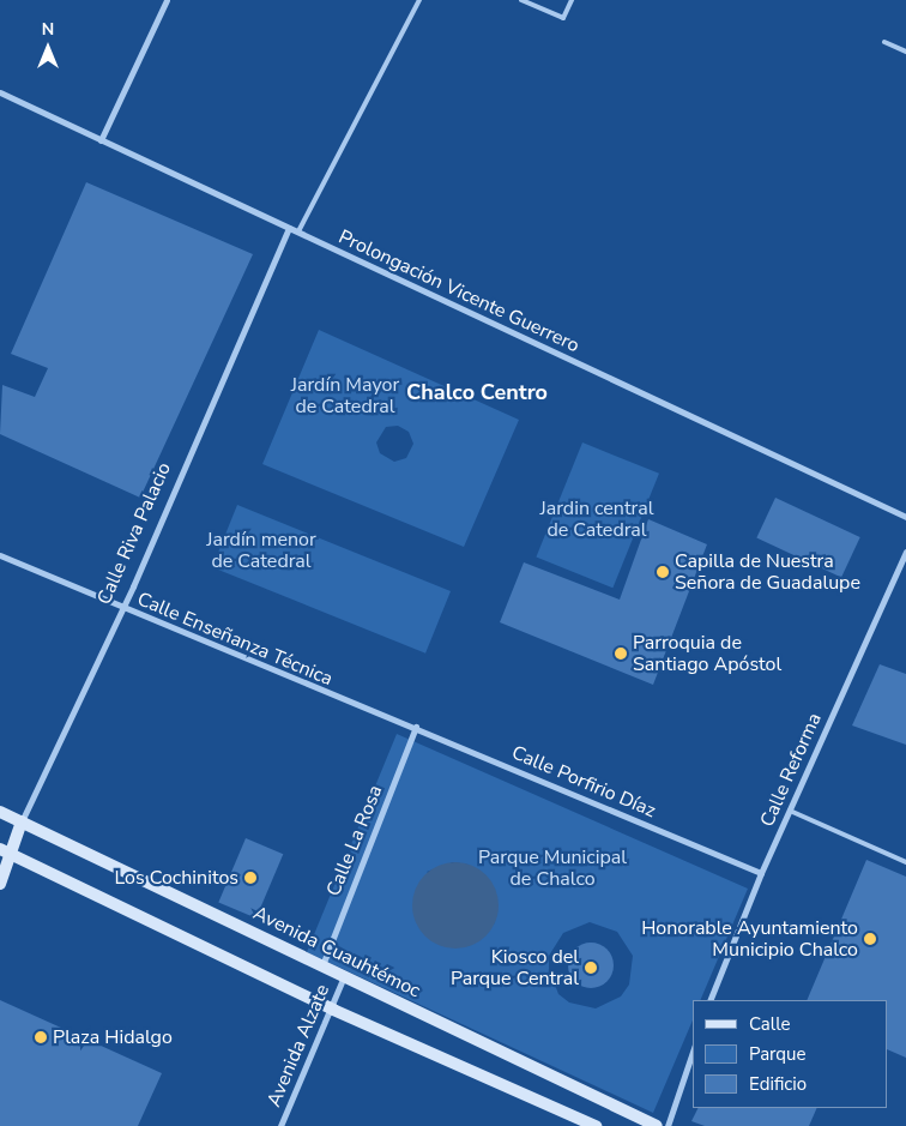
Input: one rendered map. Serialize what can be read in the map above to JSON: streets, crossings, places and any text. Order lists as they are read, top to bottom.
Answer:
{
  "streets": {
    "main road": ["Calle Riva Palacio", "Avenida Cuauhtémoc"],
    "street": [
      "Prolongación Vicente Guerrero",
      "Calle Enseñanza Técnica",
      "Calle Reforma",
      "Calle Porfirio Díaz",
      "Calle La Rosa",
      "Avenida Alzate"
    ]
  },
  "crossings": [
    ["Prolongación Vicente Guerrero", "Calle Riva Palacio"],
    ["Calle Riva Palacio", "Calle Enseñanza Técnica"],
    ["Calle Riva Palacio", "Avenida Cuauhtémoc"],
    ["Calle Enseñanza Técnica", "Calle Porfirio Díaz"],
    ["Calle Reforma", "Calle Porfirio Díaz"],
    ["Calle Porfirio Díaz", "Calle La Rosa"],
    ["Calle La Rosa", "Avenida Cuauhtémoc"],
    ["Avenida Cuauhtémoc", "Avenida Alzate"]
  ],
  "districts": ["Chalco Centro"],
  "parks": [
    "Jardín Mayor de Catedral",
    "Jardin central de Catedral",
    "Jardín menor de Catedral",
    "Parque Municipal de Chalco"
  ],
  "places": [
    "Capilla de Nuestra Señora de Guadalupe",
    "Parroquia de Santiago Apóstol",
    "Los Cochinitos",
    "Honorable Ayuntamiento Municipio Chalco",
    "Kiosco del Parque Central",
    "Plaza Hidalgo"
  ],
  "legend": ["Calle", "Parque", "Edificio"],
  "north": "top"
}
